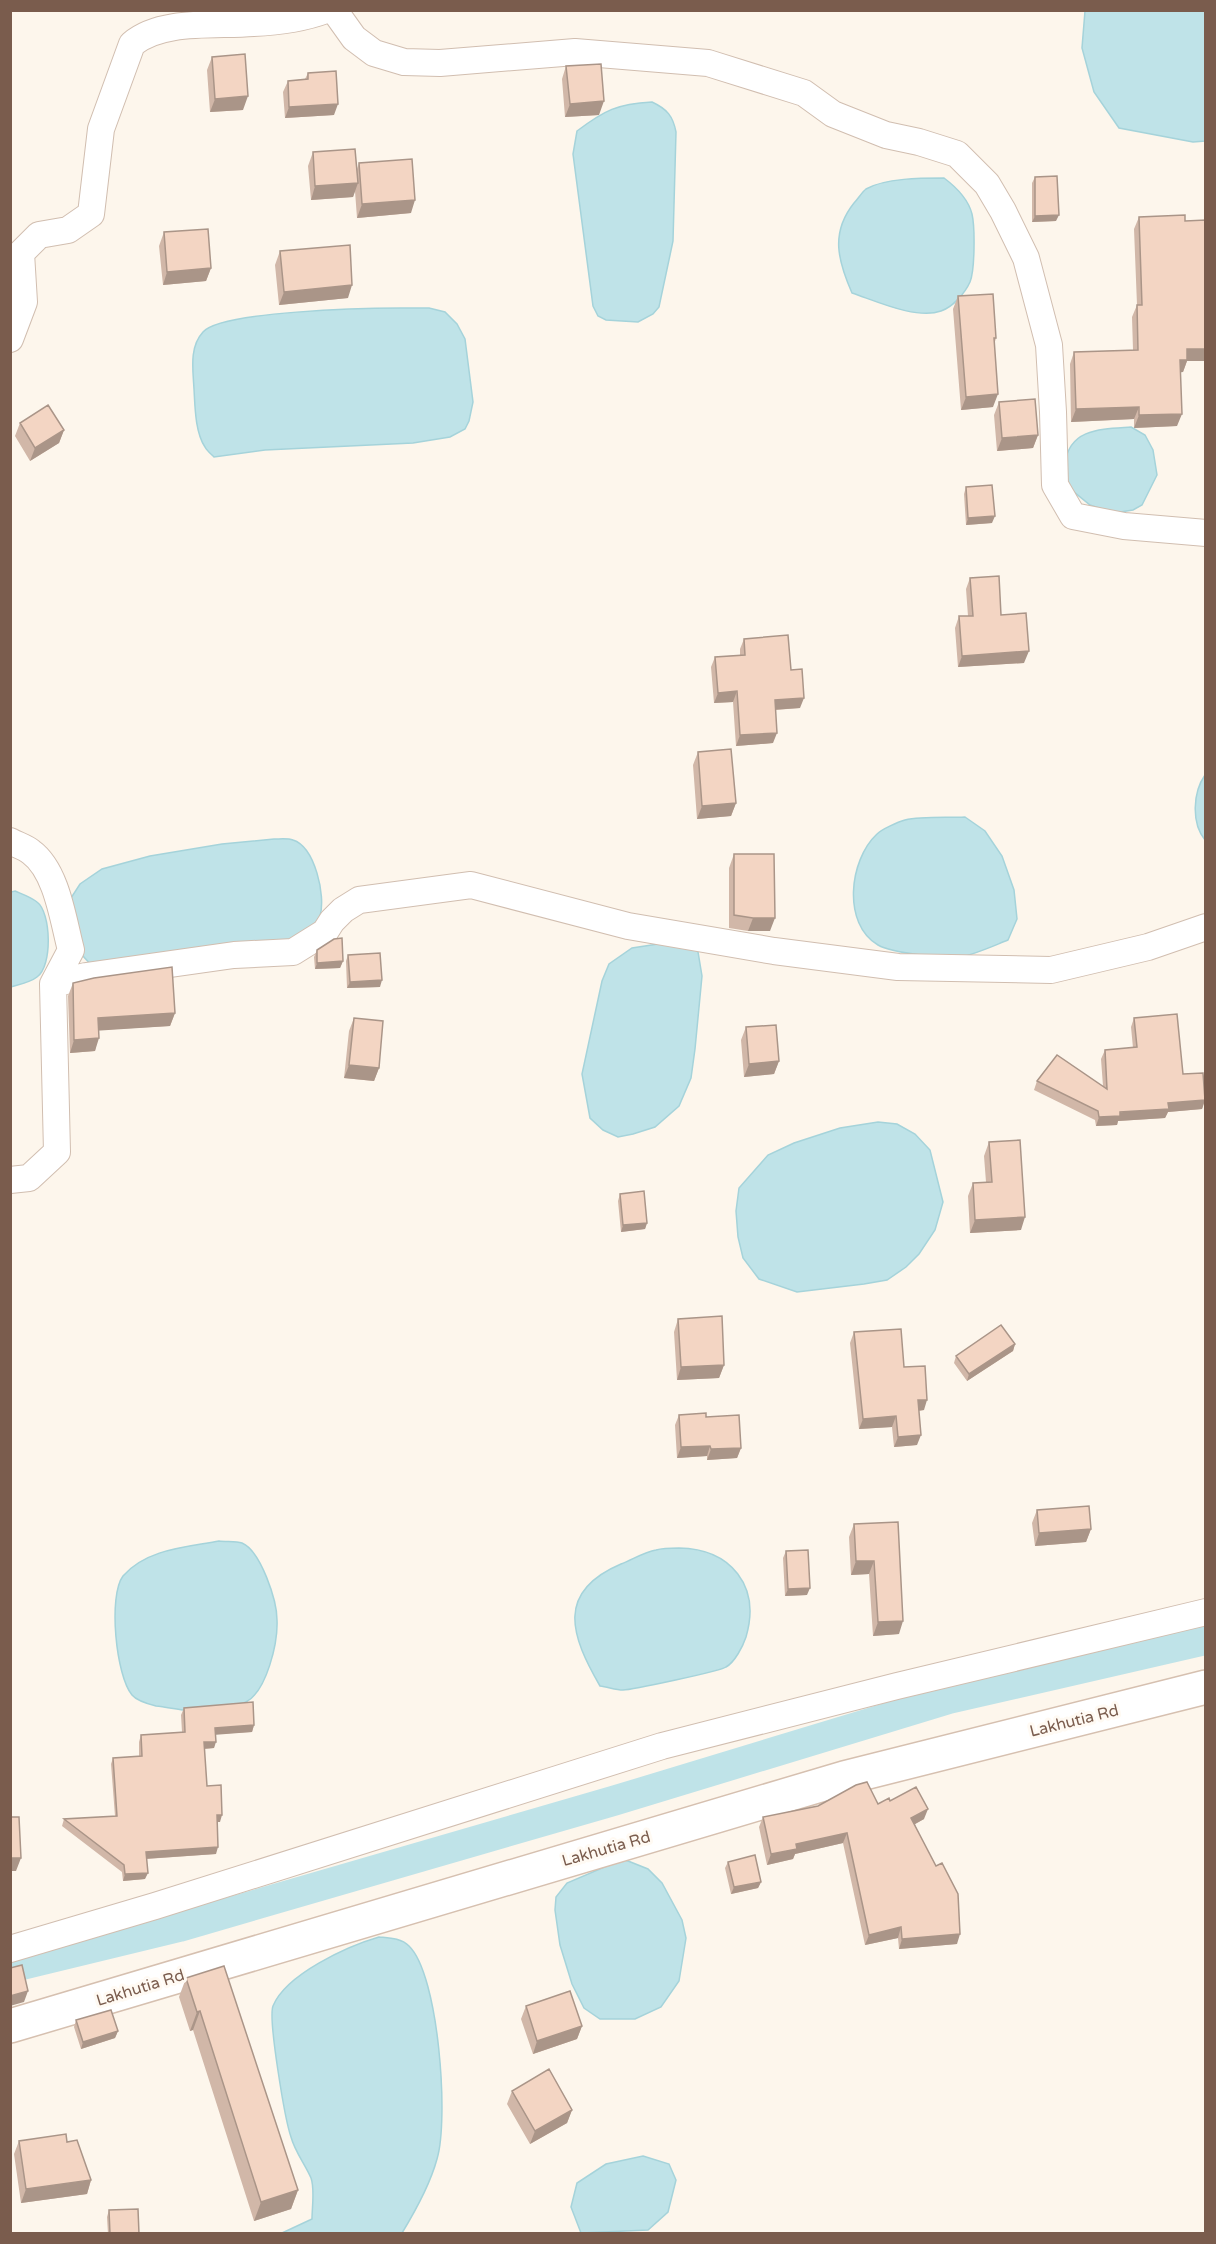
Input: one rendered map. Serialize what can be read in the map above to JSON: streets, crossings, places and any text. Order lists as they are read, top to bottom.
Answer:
{
  "streets": {
    "street": ["Lakhutia Rd"]
  }
}
